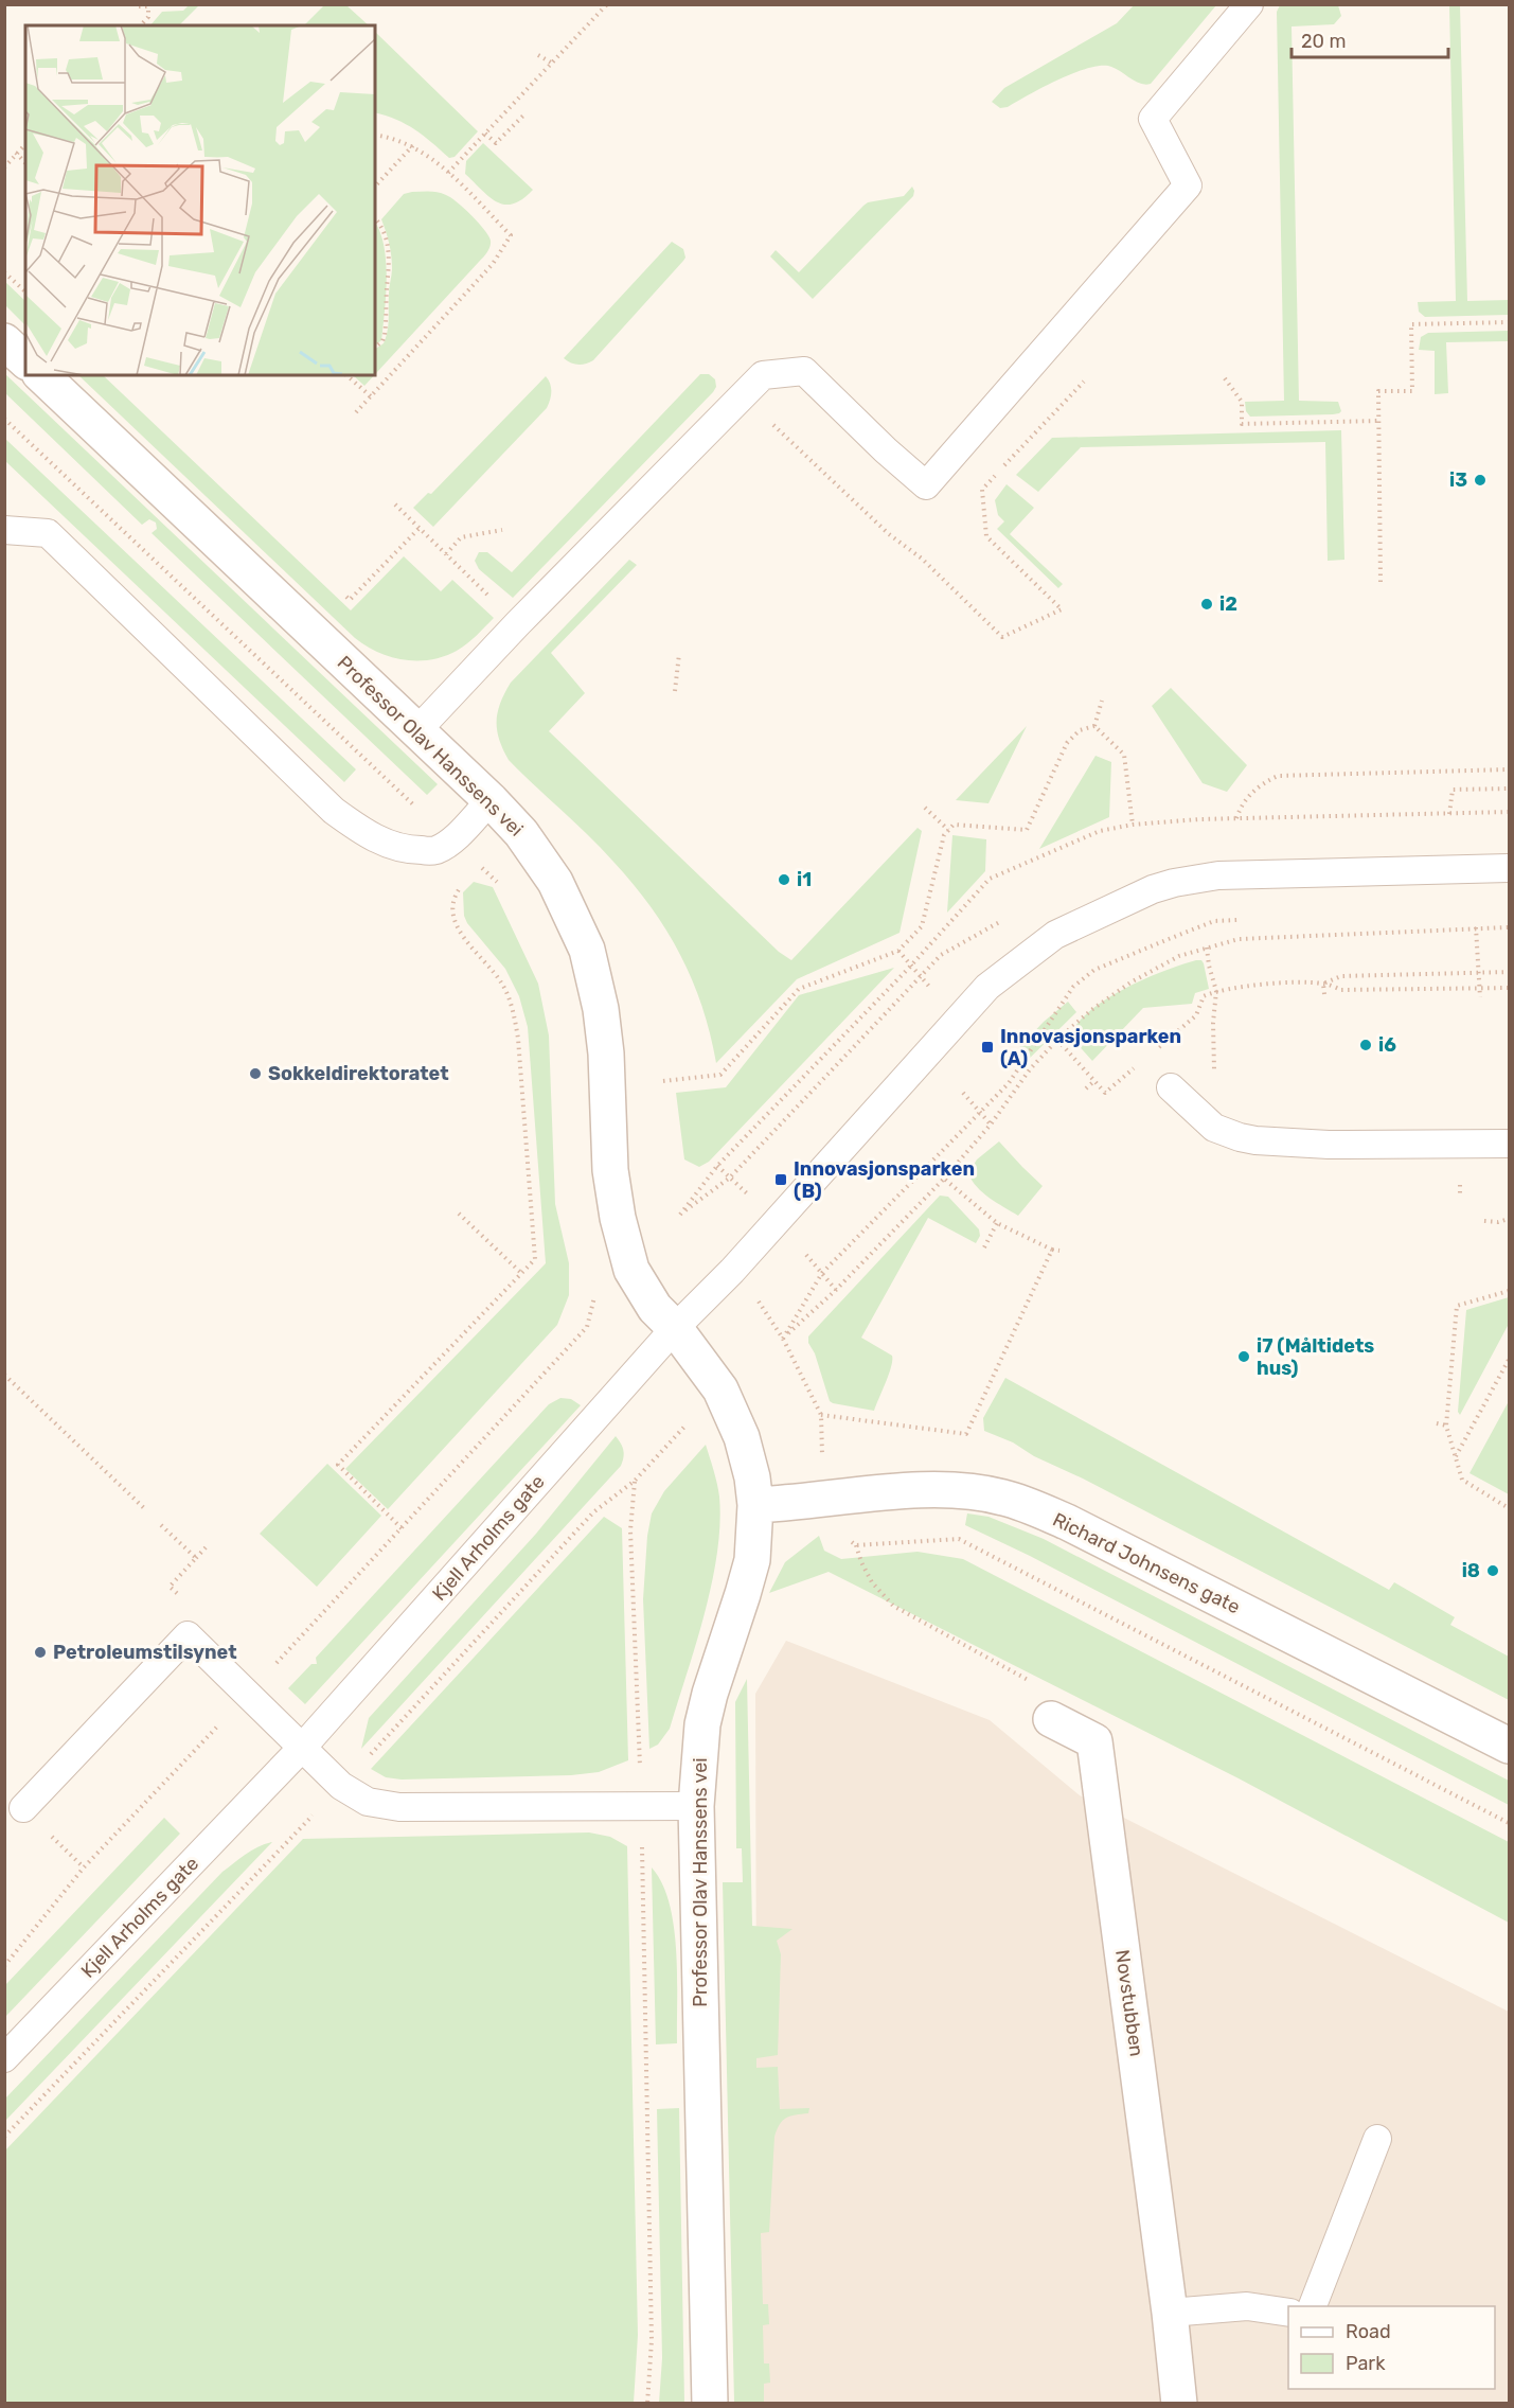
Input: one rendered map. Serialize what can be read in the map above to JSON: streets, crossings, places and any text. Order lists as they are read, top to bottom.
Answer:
{
  "streets": {
    "street": ["Professor Olav Hanssens vei", "Richard Johnsens gate", "Novstubben"],
    "lane": ["Kjell Arholms gate"]
  },
  "crossings": [
    ["Professor Olav Hanssens vei", "Kjell Arholms gate"],
    ["Professor Olav Hanssens vei", "Richard Johnsens gate"]
  ],
  "places": {
    "other": [
      "i3",
      "i2",
      "i1",
      "i6",
      "Sokkeldirektoratet",
      "i7 (Måltidets hus)",
      "i8",
      "Petroleumstilsynet"
    ],
    "transit": ["Innovasjonsparken (A)", "Innovasjonsparken (B)"]
  },
  "legend": ["Road", "Park"],
  "scale_bar": "20 m"
}
